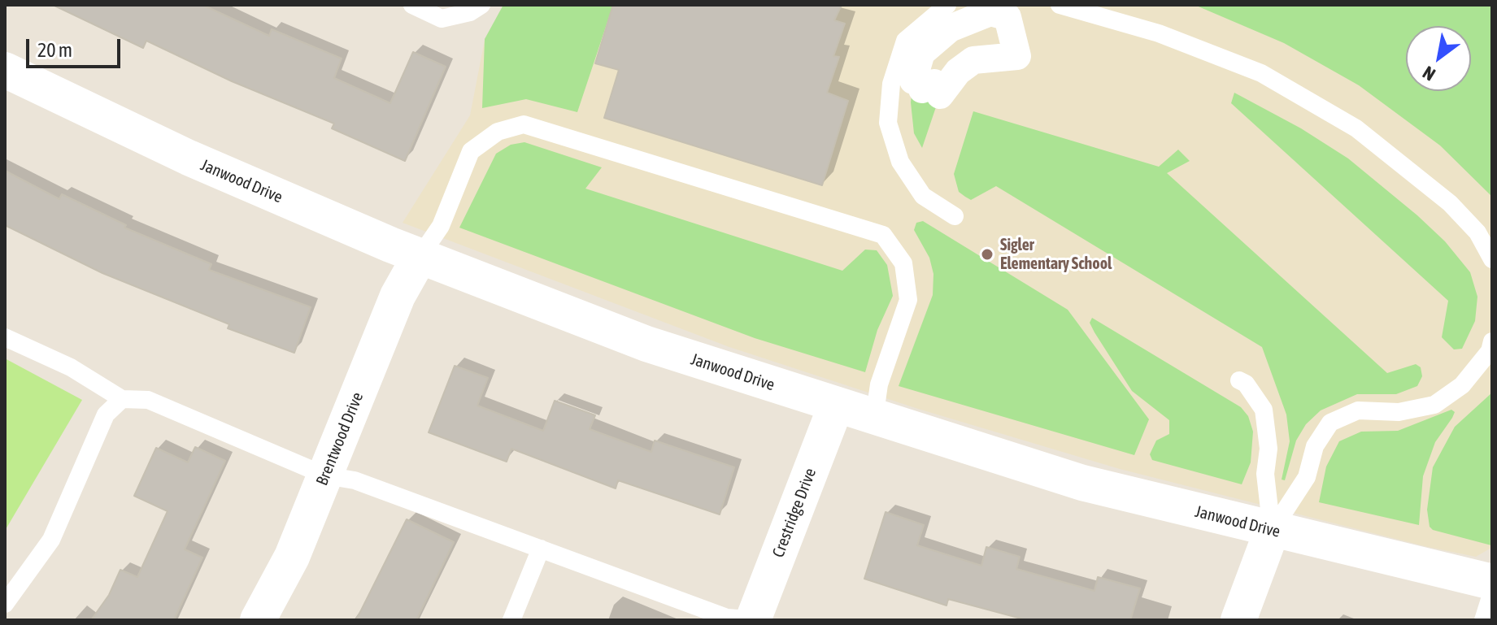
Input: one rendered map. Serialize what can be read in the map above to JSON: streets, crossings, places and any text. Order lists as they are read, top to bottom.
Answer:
{
  "streets": {
    "street": ["Janwood Drive", "Brentwood Drive", "Crestridge Drive"]
  },
  "crossings": [
    ["Janwood Drive", "Brentwood Drive"],
    ["Janwood Drive", "Crestridge Drive"]
  ],
  "places": ["Sigler Elementary School"],
  "scale_bar": "20 m",
  "north": "bottom left"
}
